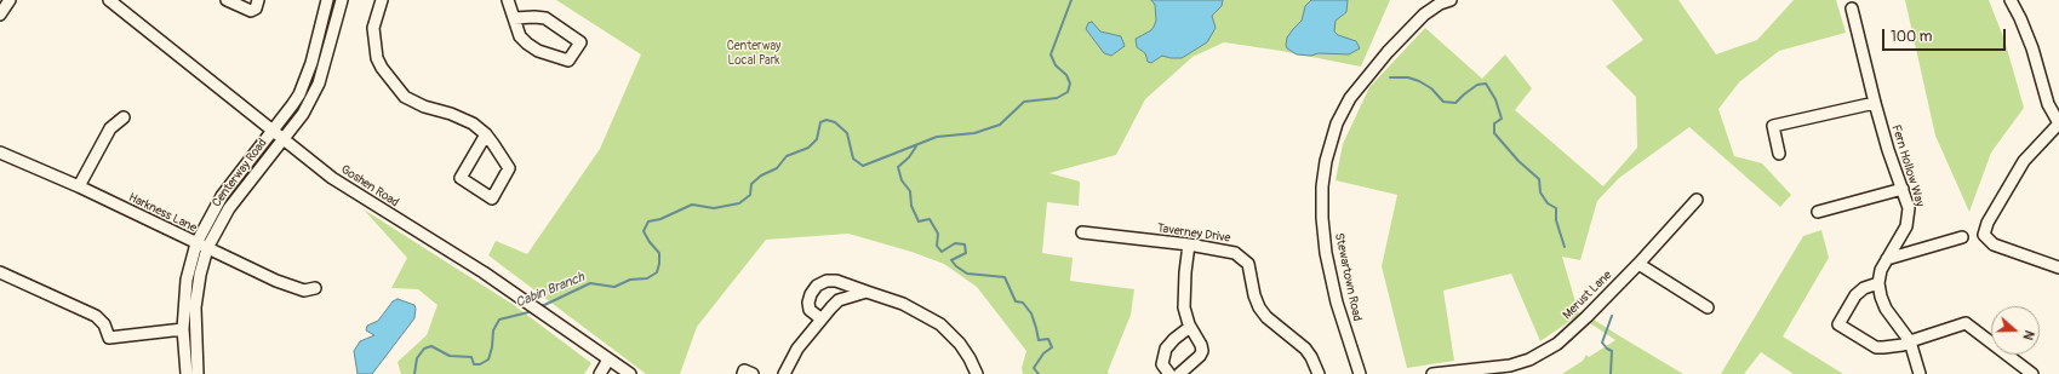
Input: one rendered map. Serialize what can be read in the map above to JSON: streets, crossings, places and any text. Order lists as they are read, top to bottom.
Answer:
{
  "streets": {
    "street": [
      "Fern Hollow Way",
      "Centerway Road",
      "Goshen Road",
      "Harkness Lane",
      "Taverney Drive",
      "Stewartown Road",
      "Merust Lane"
    ]
  },
  "crossings": [
    ["Centerway Road", "Goshen Road"],
    ["Centerway Road", "Harkness Lane"]
  ],
  "water": ["Cabin Branch"],
  "parks": ["Centerway Local Park"],
  "scale_bar": "100 m",
  "north": "right"
}
